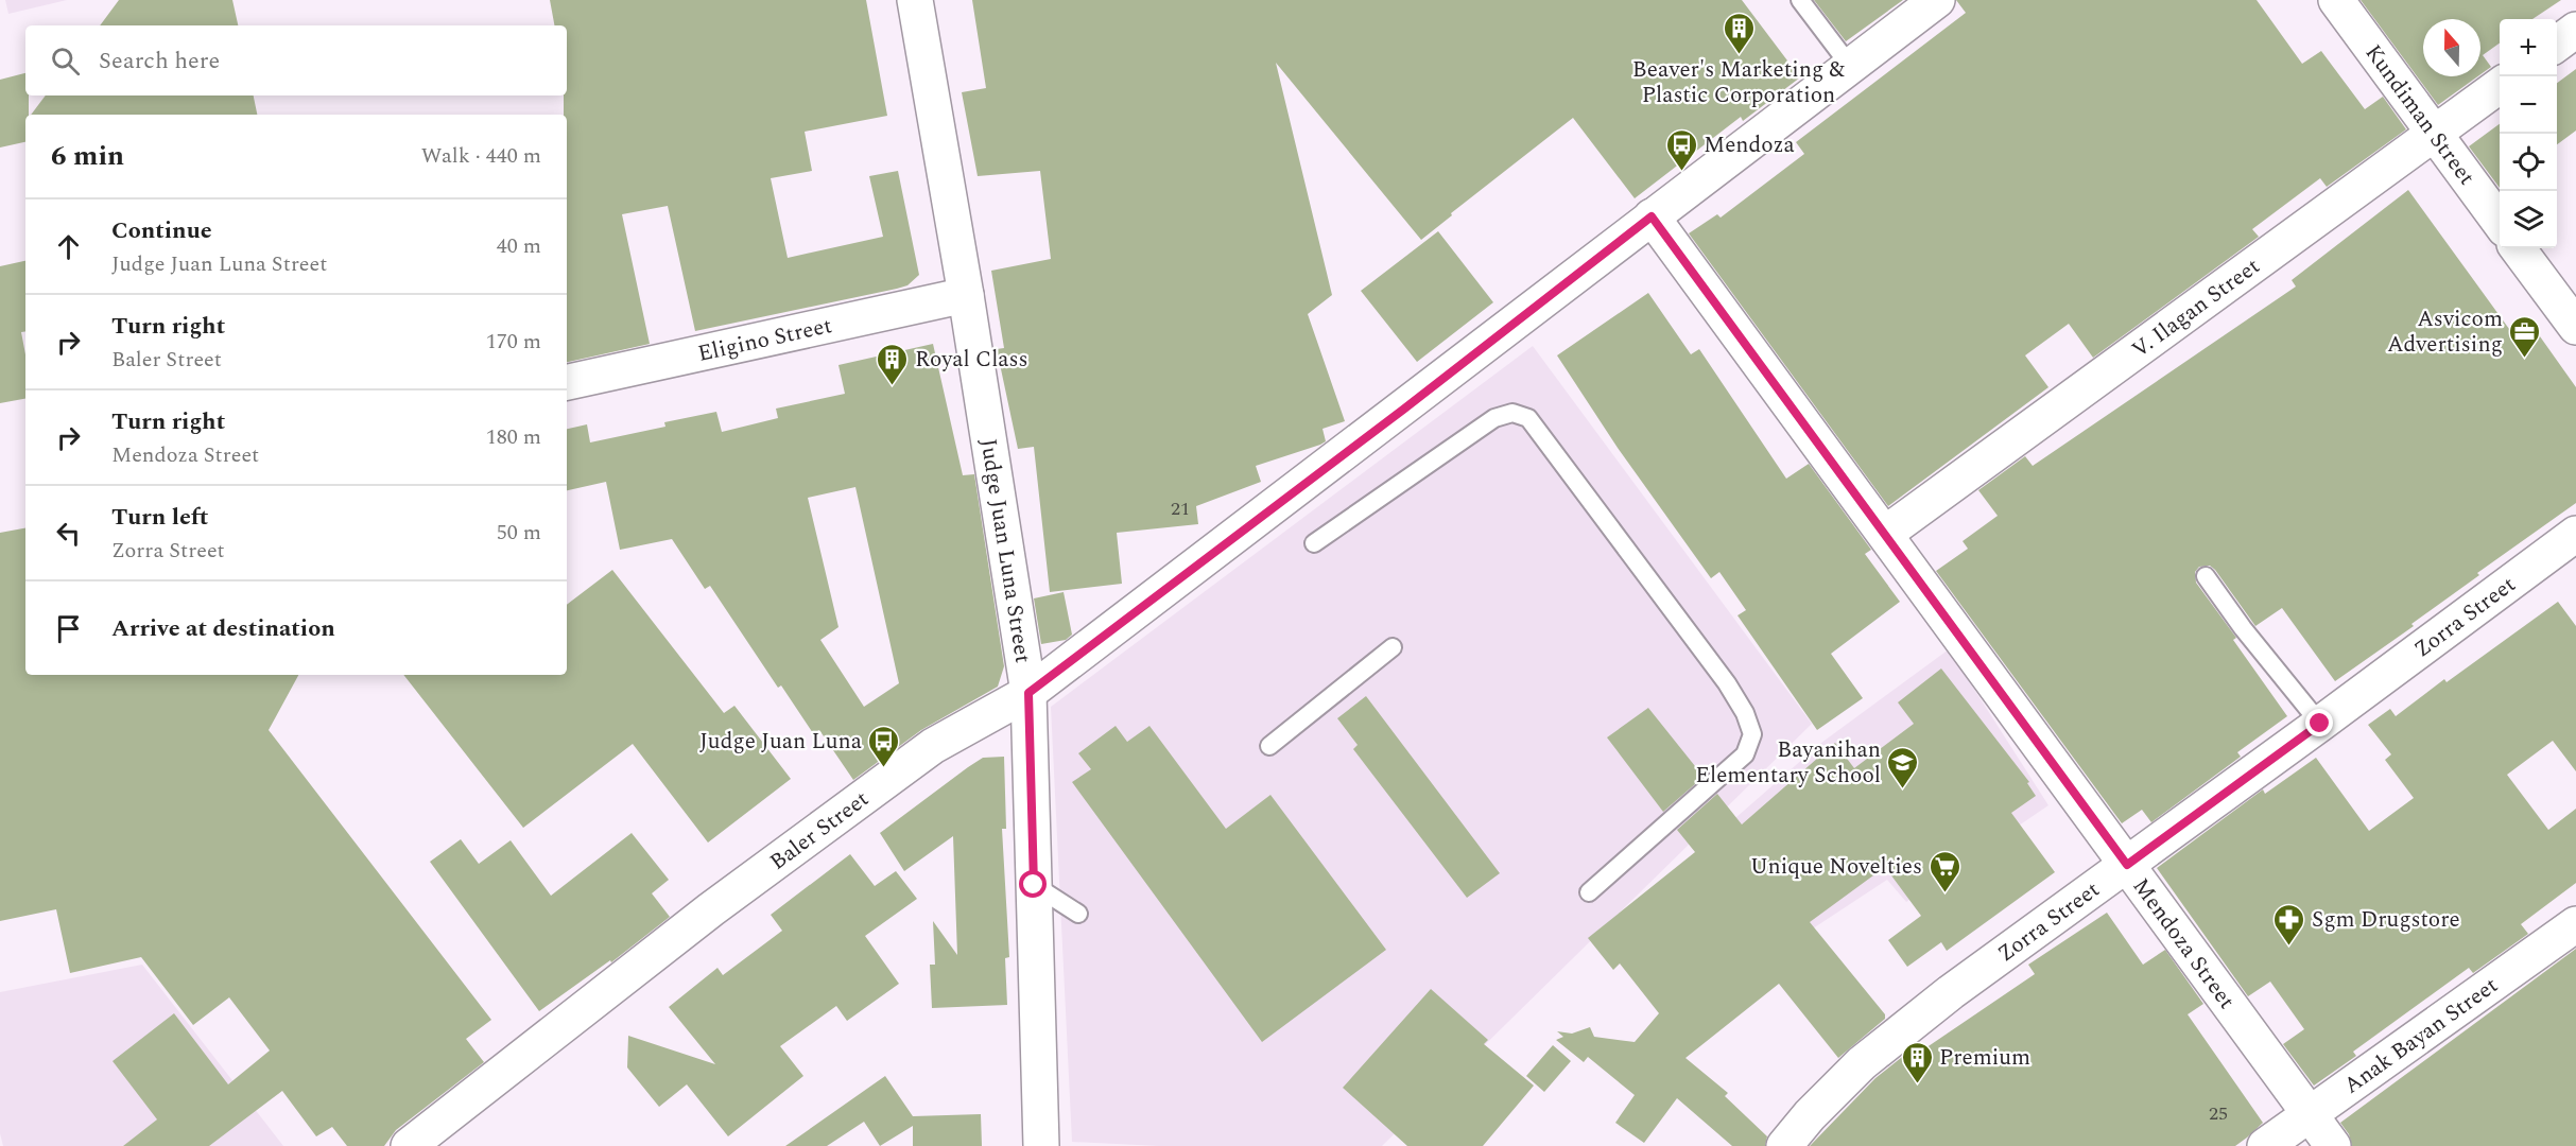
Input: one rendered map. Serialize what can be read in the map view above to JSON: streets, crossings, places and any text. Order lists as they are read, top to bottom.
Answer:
{
  "streets": {
    "street": [
      "Kundiman Street",
      "V. Ilagan Street",
      "Eligino Street",
      "Judge Juan Luna Street",
      "Zorra Street",
      "Baler Street",
      "Mendoza Street",
      "Anak Bayan Street"
    ]
  },
  "crossings": [
    ["Kundiman Street", "V. Ilagan Street"],
    ["V. Ilagan Street", "Mendoza Street"],
    ["Eligino Street", "Judge Juan Luna Street"],
    ["Judge Juan Luna Street", "Baler Street"],
    ["Zorra Street", "Mendoza Street"],
    ["Baler Street", "Mendoza Street"],
    ["Mendoza Street", "Anak Bayan Street"]
  ],
  "places": {
    "building": ["Beaver's Marketing & Plastic Corporation", "Royal Class", "Premium"],
    "bus stop": ["Mendoza", "Judge Juan Luna"],
    "office": ["Asvicom Advertising"],
    "school or university": ["Bayanihan Elementary School"],
    "supermarket": ["Unique Novelties"],
    "pharmacy": ["Sgm Drugstore"]
  },
  "house_numbers": ["21", "25"],
  "north": "top",
  "page": {
    "map_buttons": ["+", "−"],
    "search": "Search here",
    "heading": ["6 min", "Walk · 440 m"],
    "list": [
      ["Continue", "Judge Juan Luna Street", "40 m"],
      ["Turn right", "Baler Street", "170 m"],
      ["Turn right", "Mendoza Street", "180 m"],
      ["Turn left", "Zorra Street", "50 m"],
      "Arrive at destination"
    ]
  }
}
